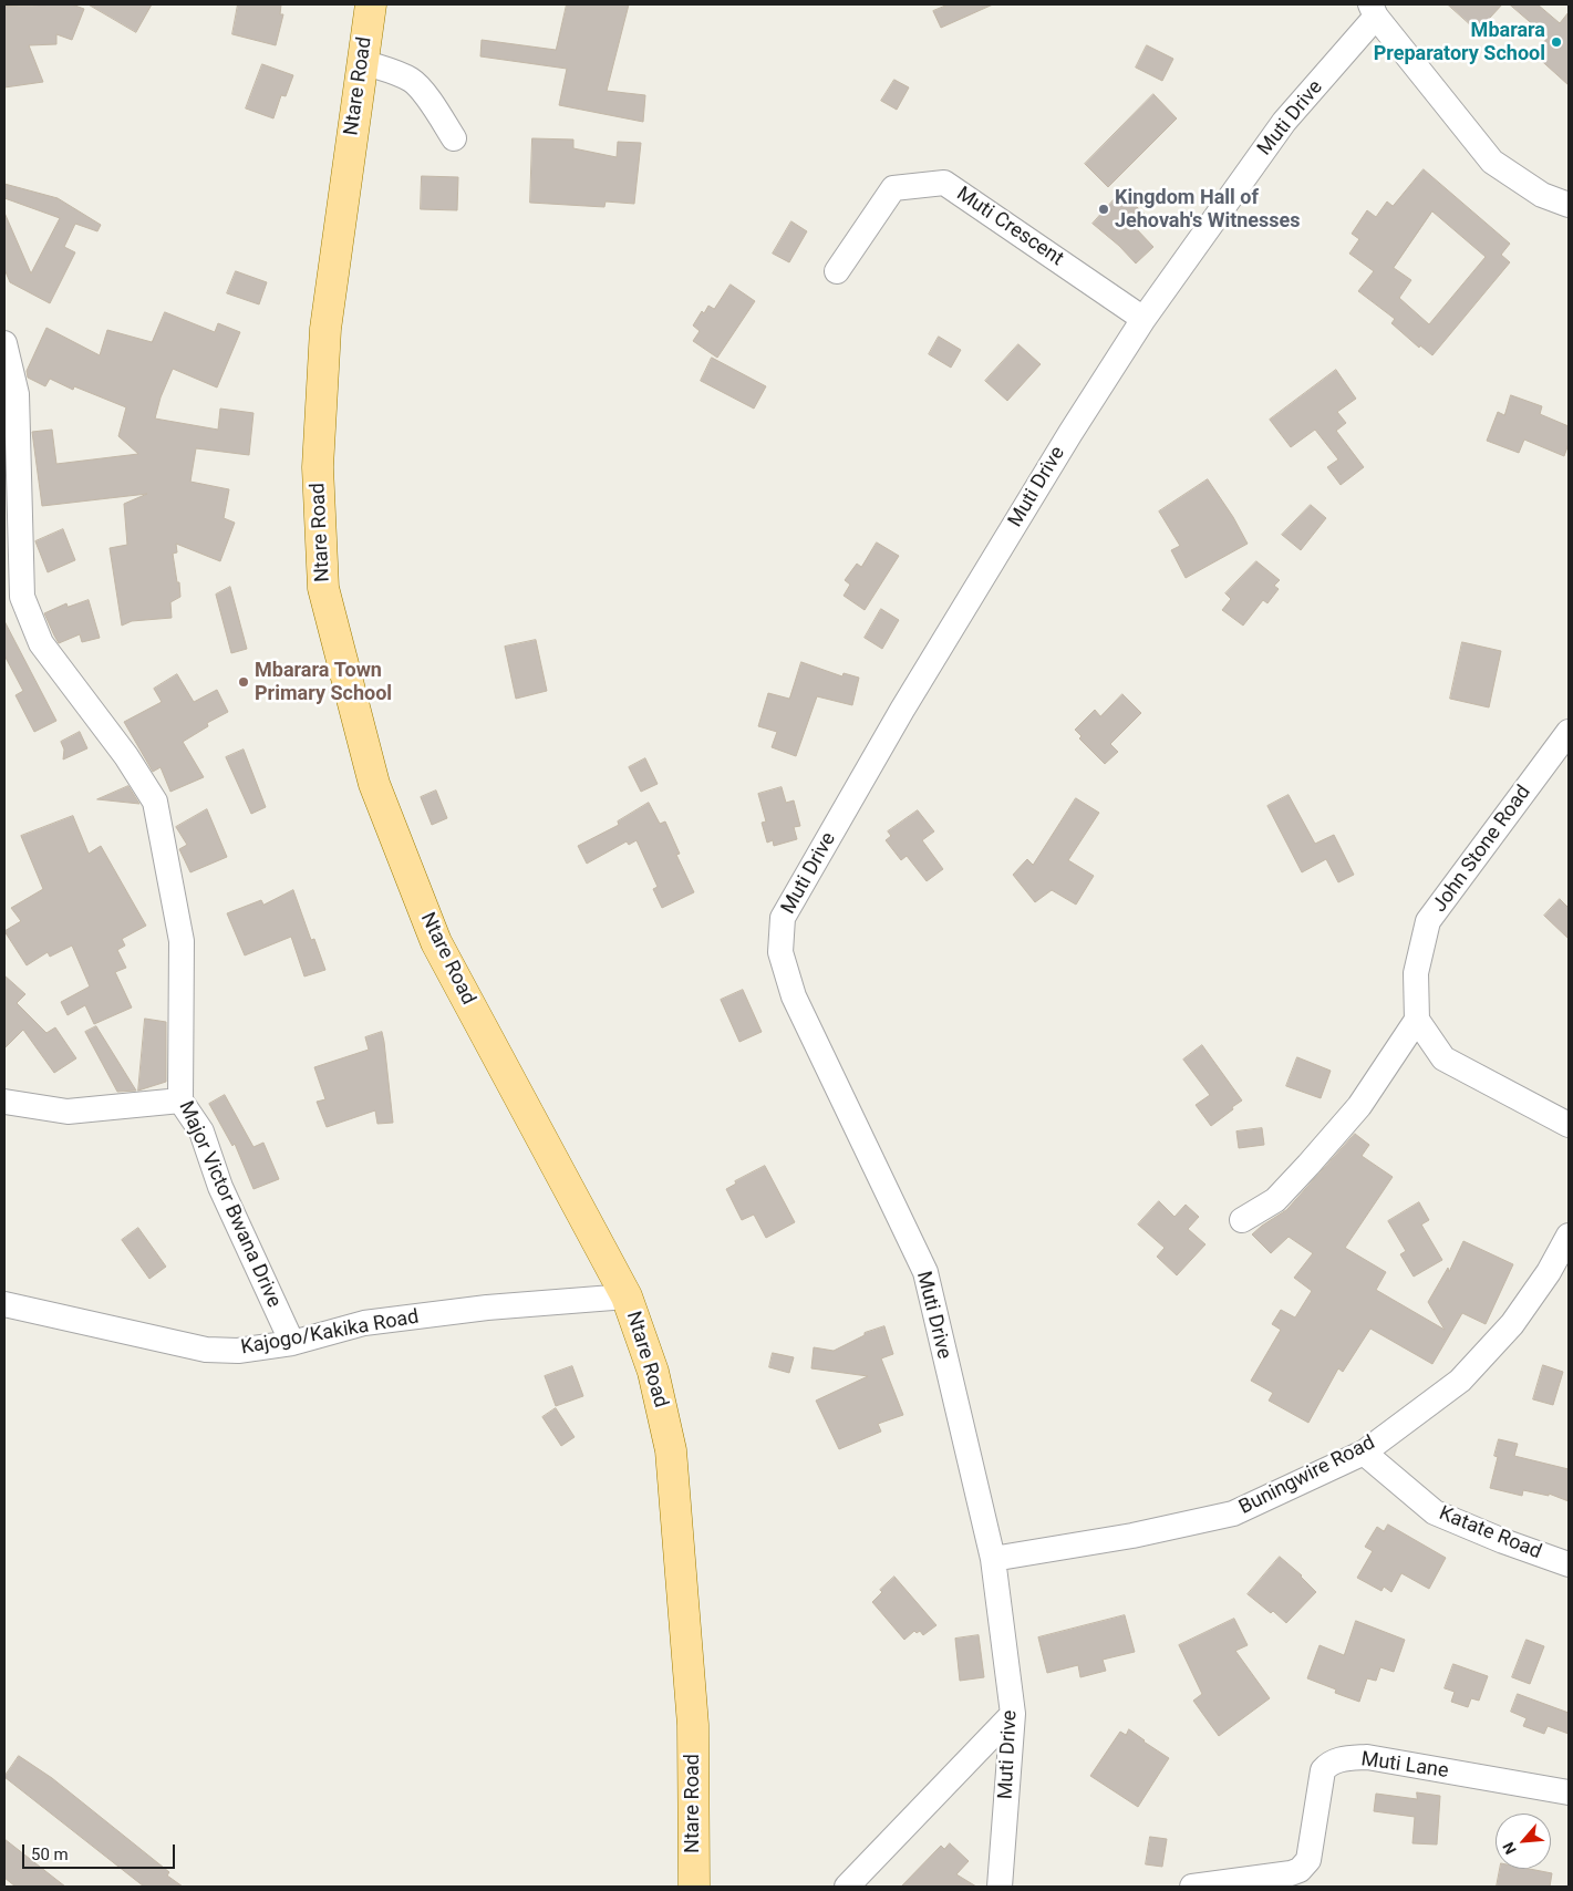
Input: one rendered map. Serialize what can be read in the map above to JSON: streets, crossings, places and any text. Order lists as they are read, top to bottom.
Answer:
{
  "streets": {
    "main road": ["Ntare Road"],
    "street": [
      "Muti Drive",
      "Muti Crescent",
      "John Stone Road",
      "Major Victor Bwana Drive",
      "Kajogo/Kakika Road",
      "Buningwire Road",
      "Katate Road",
      "Muti Lane"
    ]
  },
  "crossings": [
    ["Ntare Road", "Kajogo/Kakika Road"],
    ["Muti Drive", "Muti Crescent"],
    ["Muti Drive", "Buningwire Road"],
    ["Major Victor Bwana Drive", "Kajogo/Kakika Road"],
    ["Buningwire Road", "Katate Road"]
  ],
  "places": ["Mbarara Preparatory School", "Kingdom Hall of Jehovah's Witnesses", "Mbarara Town Primary School"],
  "scale_bar": "50 m",
  "north": "bottom left"
}
